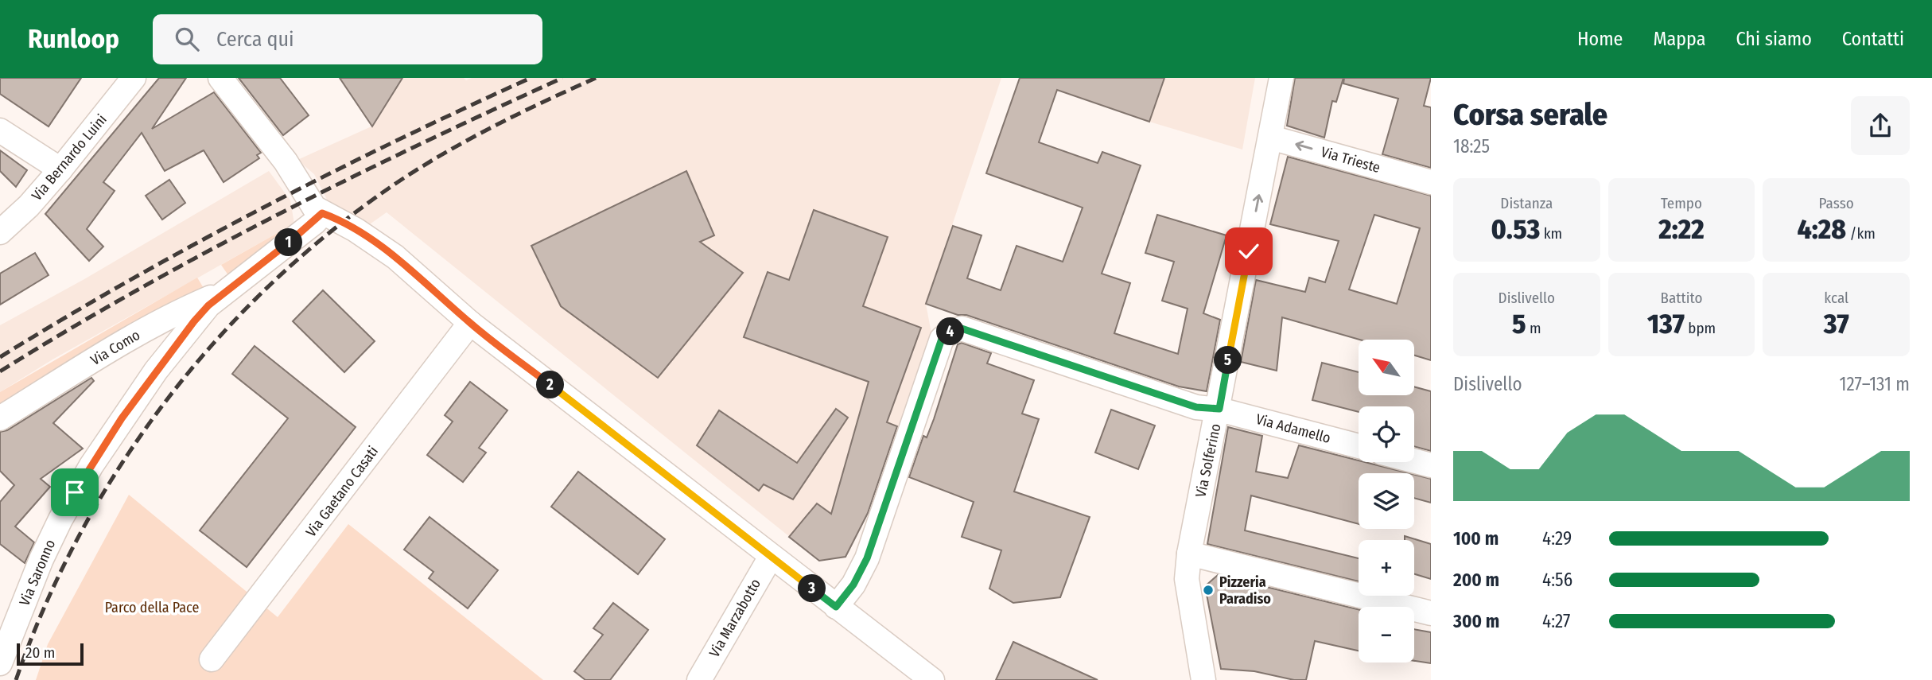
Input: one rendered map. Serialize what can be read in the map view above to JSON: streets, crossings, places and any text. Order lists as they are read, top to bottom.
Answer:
{
  "streets": {
    "street": [
      "Via Bernardo Luini",
      "Via Trieste",
      "Via Como",
      "Via Adamello",
      "Via Solferino",
      "Via Gaetano Casati",
      "Via Saronno",
      "Via Marzabotto"
    ]
  },
  "crossings": [
    ["Via Trieste", "Via Solferino"],
    ["Via Como", "Via Saronno"],
    ["Via Adamello", "Via Solferino"]
  ],
  "one_way": ["Via Trieste", "Via Solferino"],
  "parks": ["Parco della Pace"],
  "places": ["Pizzeria Paradiso"],
  "scale_bar": "20 m",
  "north": "top left",
  "page": {
    "header": "Runloop",
    "search": "Cerca qui",
    "nav": [
      "Home",
      "Mappa",
      "Chi siamo",
      "Contatti"
    ],
    "heading": ["Corsa serale", "18:25"],
    "stats": [
      ["Distanza", "0.53 km"],
      ["Tempo", "2:22"],
      ["Passo", "4:28 /km"],
      ["Dislivello", "5 m"],
      ["Battito", "137 bpm"],
      ["kcal", "37"]
    ],
    "pins": [
      "1",
      "4",
      "5",
      "2",
      "3"
    ],
    "map_buttons": ["+", "−"],
    "chart": ["Dislivello", "127–131 m"],
    "list": [
      {
        "name": "100 m",
        "note": "4:29"
      },
      {
        "name": "200 m",
        "note": "4:56"
      },
      {
        "name": "300 m",
        "note": "4:27"
      }
    ],
    "scale": "20 m"
  }
}
